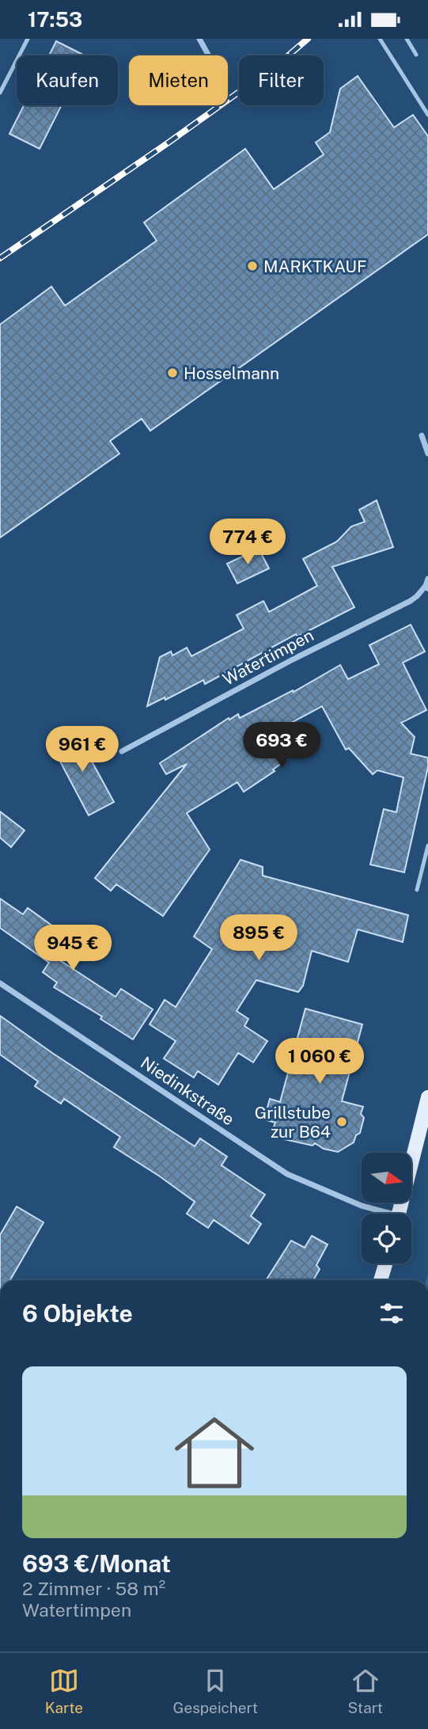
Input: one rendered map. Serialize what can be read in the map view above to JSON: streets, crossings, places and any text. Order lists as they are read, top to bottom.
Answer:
{
  "streets": {
    "street": ["Watertimpen", "Niedinkstraße"]
  },
  "places": ["MARKTKAUF", "Hosselmann", "Grillstube zur B64"],
  "north": "right",
  "page": {
    "status": "17:53",
    "chip": ["Kaufen", "Mieten", "Filter"],
    "price": [
      "774 €",
      "693 €",
      "961 €",
      "895 €",
      "945 €",
      "1 060 €"
    ],
    "heading": "6 Objekte",
    "list": [
      {
        "name": "693 €/Monat",
        "note": "2 Zimmer · 58 m² · Watertimpen"
      }
    ],
    "tabs": ["Karte", "Gespeichert", "Start"]
  }
}
